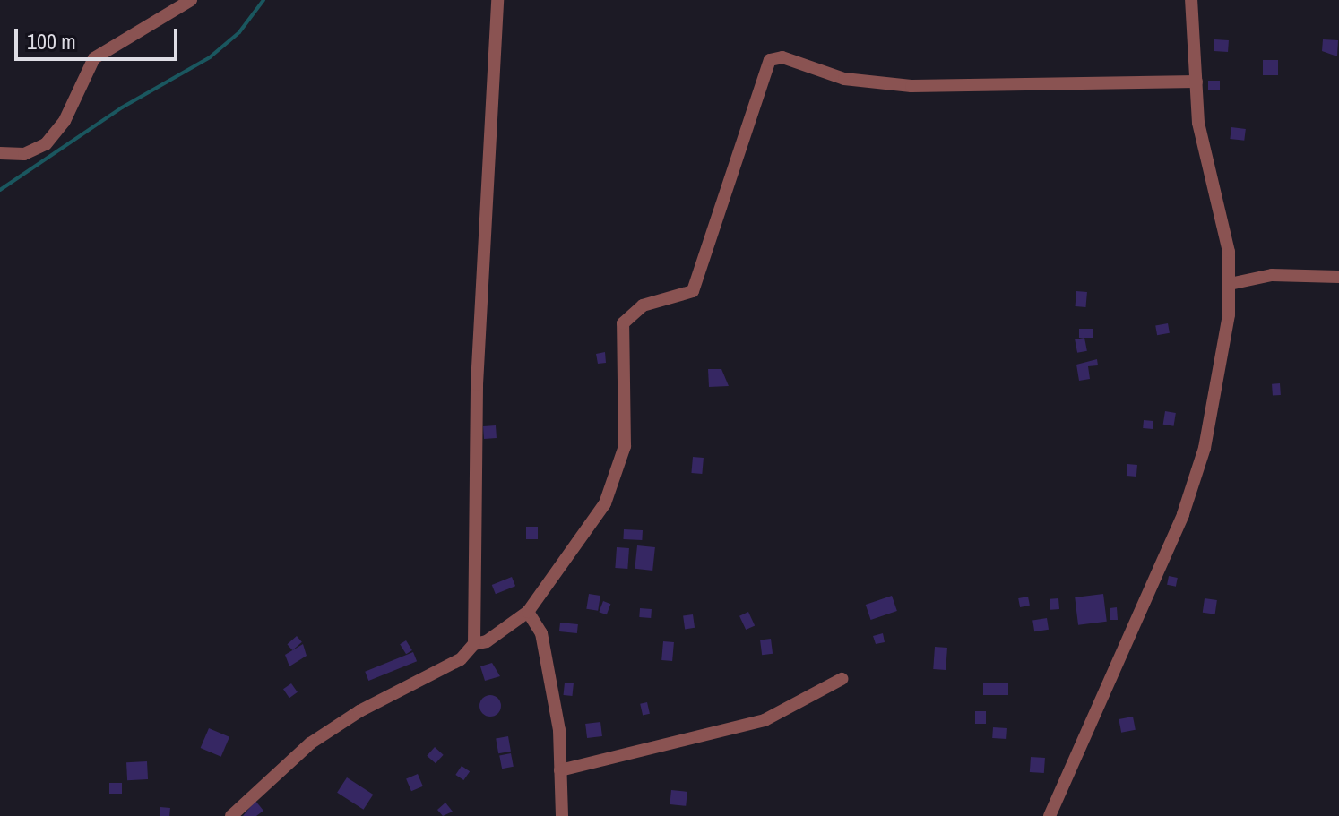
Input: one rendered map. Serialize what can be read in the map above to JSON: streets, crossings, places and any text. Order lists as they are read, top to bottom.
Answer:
{
  "scale_bar": "100 m"
}
